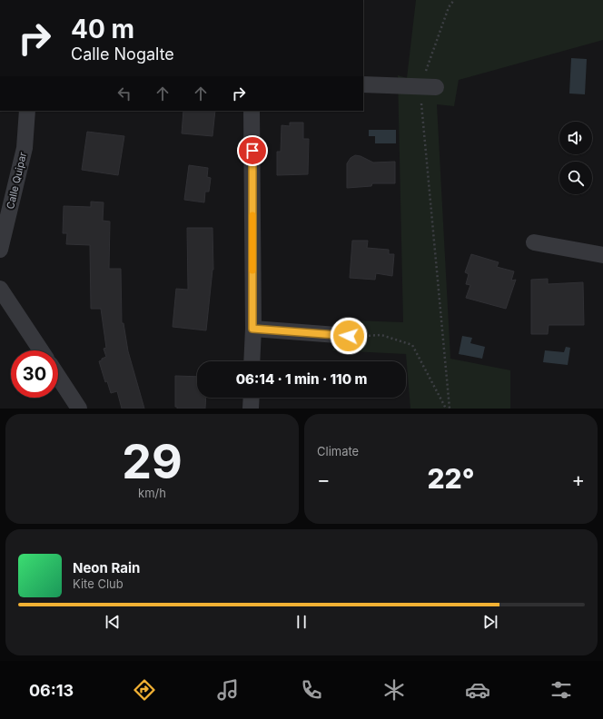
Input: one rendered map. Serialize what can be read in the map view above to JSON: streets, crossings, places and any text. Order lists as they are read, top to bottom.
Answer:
{
  "streets": {
    "street": ["Calle Quipar"]
  },
  "page": {
    "turn": ["40 m", "Calle Nogalte"],
    "limit": "30",
    "trip": "06:14 · 1 min · 110 m",
    "tile": [
      ["29", "km/h"],
      "Climate"
    ],
    "heat": ["−", "22°", "+"],
    "song": ["Neon Rain", "Kite Club"],
    "tabs": "06:13"
  }
}
